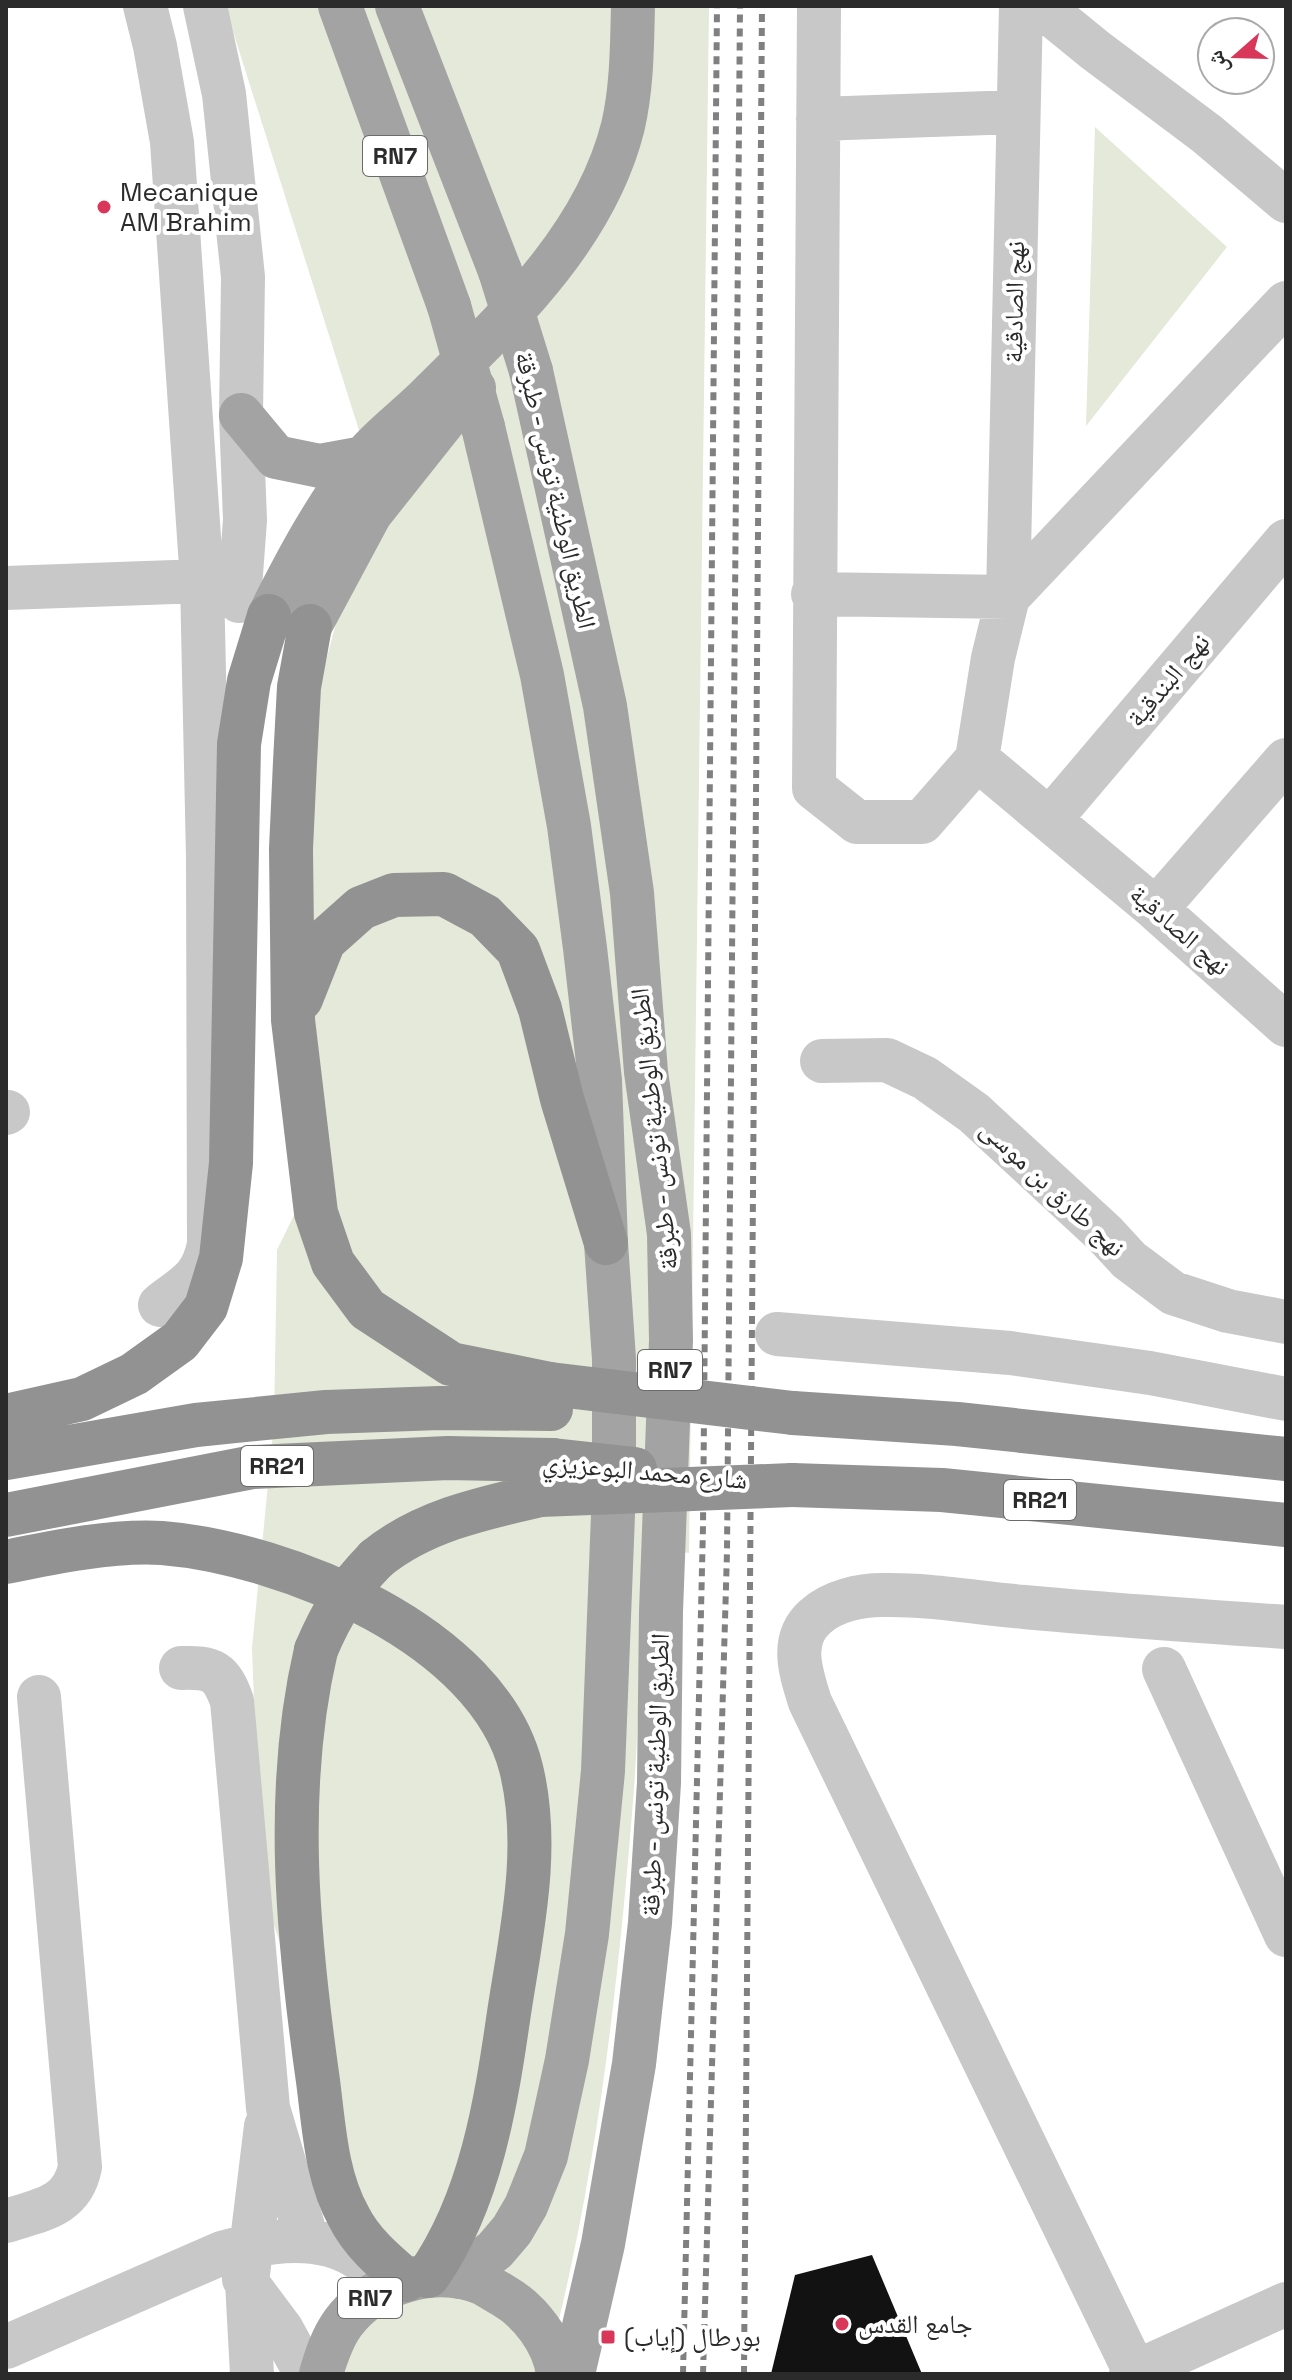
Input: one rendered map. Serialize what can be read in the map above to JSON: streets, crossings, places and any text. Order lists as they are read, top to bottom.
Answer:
{
  "streets": {
    "highway": ["RR21", "شارع محمد البوعزيزي"],
    "main road": ["RN7", "الطريق الوطنية تونس - طبرقة"],
    "street": ["نهج الصادقية", "نهج البندقية", "نهج طارق بن موسى"]
  },
  "crossings": [
    ["RN7", "الطريق الوطنية تونس - طبرقة"],
    ["نهج الصادقية", "نهج البندقية"],
    ["RR21", "شارع محمد البوعزيزي"]
  ],
  "places": {
    "other": ["Mecanique AM Brahim", "جامع القدس"],
    "transit": ["بورطال (إياب)"]
  },
  "north": "left"
}
